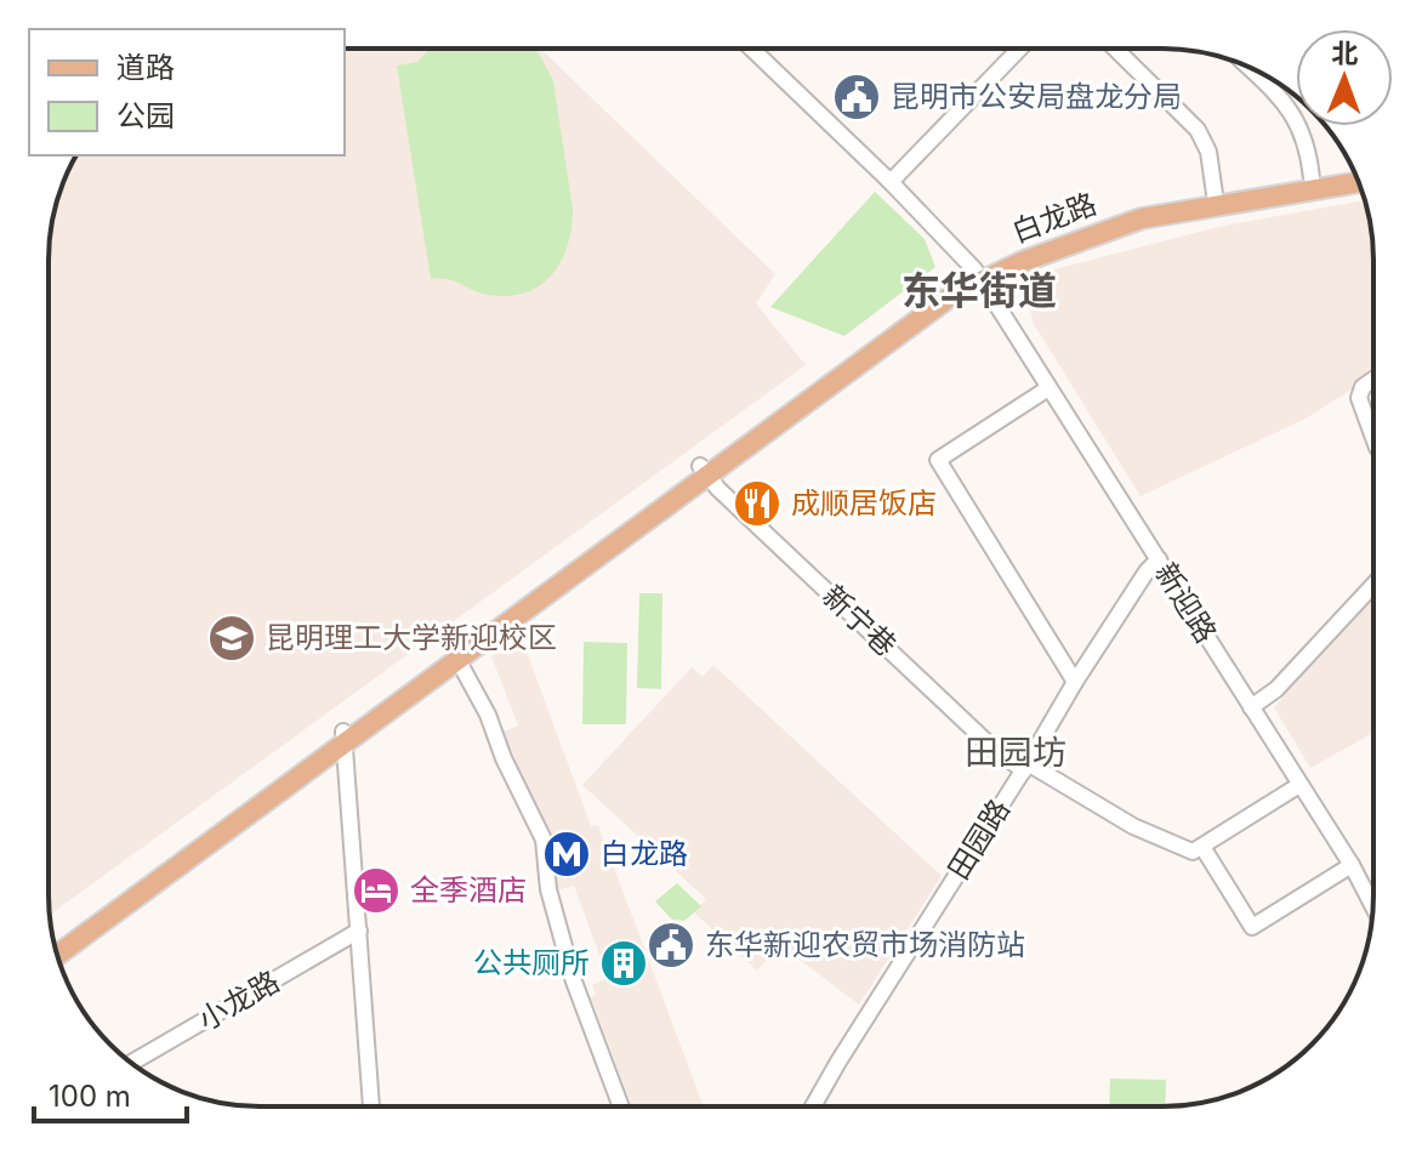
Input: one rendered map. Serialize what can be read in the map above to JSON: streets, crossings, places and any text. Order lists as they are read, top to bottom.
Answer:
{
  "streets": {
    "main road": ["白龙路"],
    "street": [
      "新迎路",
      "新宁巷",
      "田园路",
      "小龙路"
    ]
  },
  "crossings": [
    ["白龙路", "新迎路"],
    ["白龙路", "新宁巷"],
    ["新迎路", "田园路"],
    ["新宁巷", "田园路"]
  ],
  "districts": ["东华街道", "田园坊"],
  "places": {
    "public building": ["昆明市公安局盘龙分局", "东华新迎农贸市场消防站"],
    "restaurant": ["成顺居饭店"],
    "school or university": ["昆明理工大学新迎校区"],
    "metro station": ["白龙路"],
    "hotel": ["全季酒店"],
    "building": ["公共厕所"]
  },
  "legend": ["道路", "公园"],
  "scale_bar": "100 m",
  "north": "top"
}
